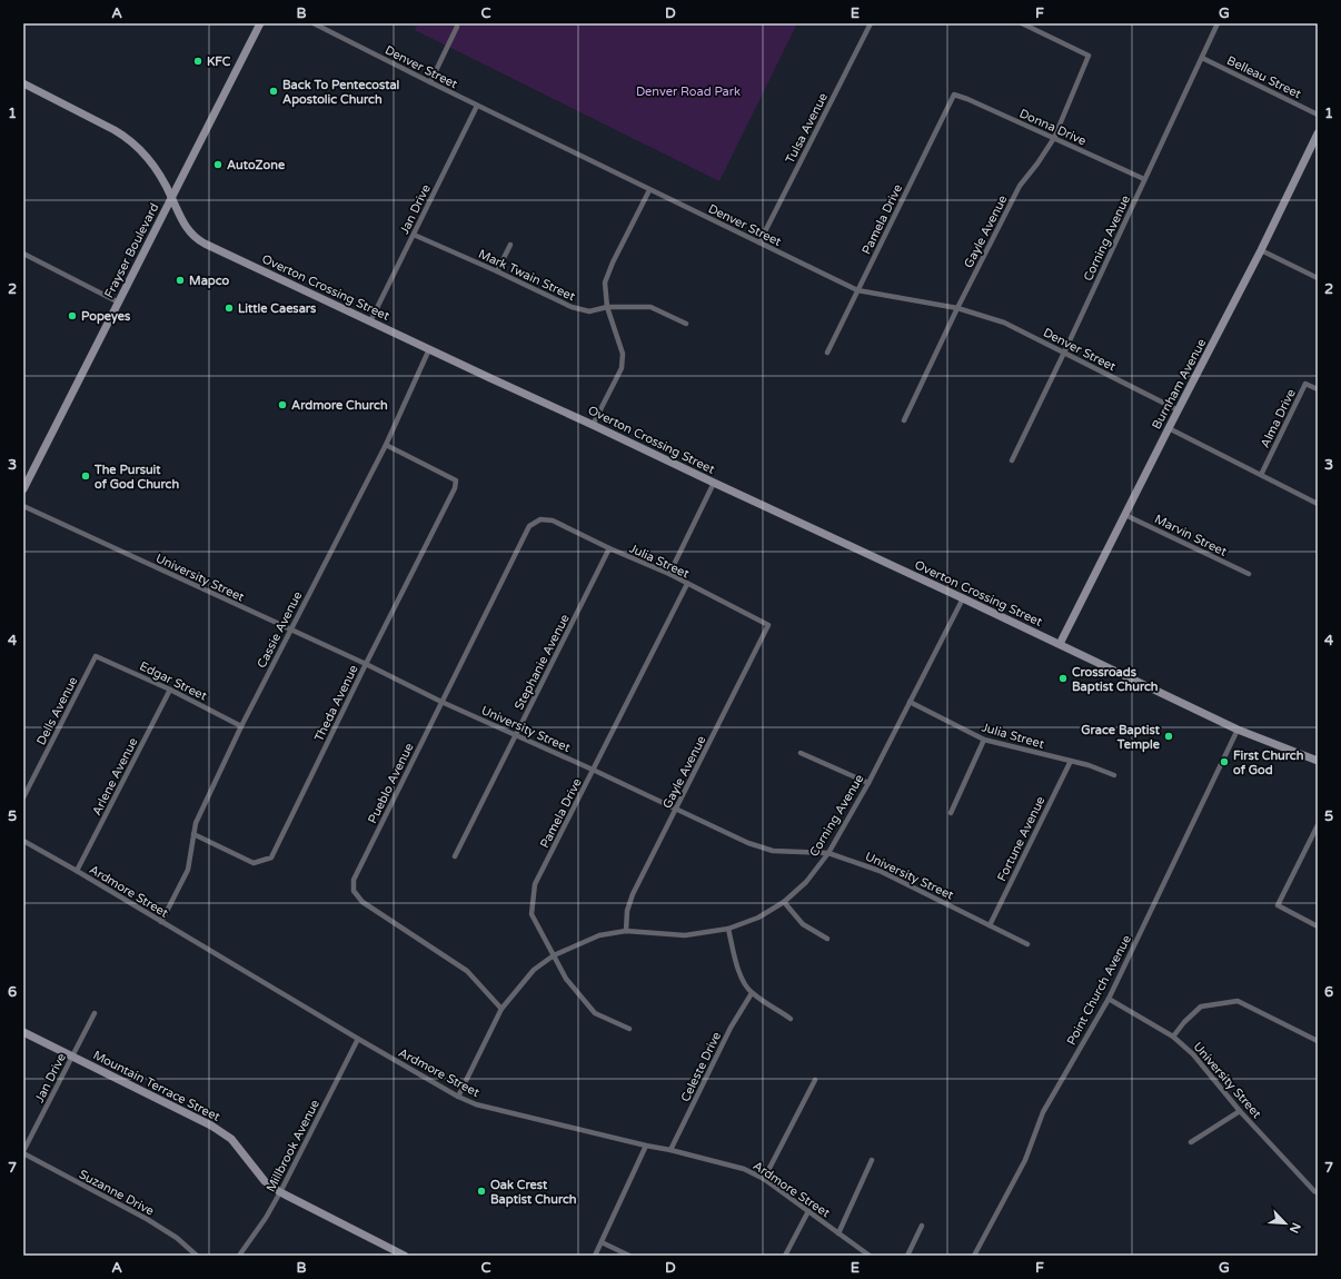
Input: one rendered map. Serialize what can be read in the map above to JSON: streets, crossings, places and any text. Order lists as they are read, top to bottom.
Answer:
{
  "streets": {
    "street": [
      "Denver Street",
      "Belleau Street",
      "Donna Drive",
      "Tulsa Avenue",
      "Jan Drive",
      "Pamela Drive",
      "Gayle Avenue",
      "Corning Avenue",
      "Frayser Boulevard",
      "Mark Twain Street",
      "Overton Crossing Street",
      "Burnham Avenue",
      "Alma Drive",
      "Marvin Street",
      "Julia Street",
      "University Street",
      "Cassie Avenue",
      "Stephanie Avenue",
      "Edgar Street",
      "Theda Avenue",
      "Dells Avenue",
      "Arlene Avenue",
      "Pueblo Avenue",
      "Fortune Avenue",
      "Ardmore Street",
      "Point Church Avenue",
      "Celeste Drive",
      "Mountain Terrace Street",
      "Millbrook Avenue",
      "Suzanne Drive"
    ]
  },
  "crossings": [
    ["Denver Street", "Tulsa Avenue"],
    ["Denver Street", "Jan Drive"],
    ["Denver Street", "Pamela Drive"],
    ["Denver Street", "Gayle Avenue"],
    ["Denver Street", "Corning Avenue"],
    ["Denver Street", "Burnham Avenue"],
    ["Belleau Street", "Corning Avenue"],
    ["Donna Drive", "Pamela Drive"],
    ["Donna Drive", "Gayle Avenue"],
    ["Donna Drive", "Corning Avenue"],
    ["Jan Drive", "Mark Twain Street"],
    ["Jan Drive", "Overton Crossing Street"],
    ["Jan Drive", "Mountain Terrace Street"],
    ["Jan Drive", "Suzanne Drive"],
    ["Pamela Drive", "Corning Avenue"],
    ["Pamela Drive", "Julia Street"],
    ["Pamela Drive", "University Street"],
    ["Gayle Avenue", "Corning Avenue"],
    ["Gayle Avenue", "Julia Street"],
    ["Gayle Avenue", "University Street"],
    ["Corning Avenue", "Overton Crossing Street"],
    ["Corning Avenue", "Julia Street"],
    ["Corning Avenue", "University Street"],
    ["Corning Avenue", "Pueblo Avenue"],
    ["Corning Avenue", "Ardmore Street"],
    ["Frayser Boulevard", "Overton Crossing Street"],
    ["Overton Crossing Street", "Burnham Avenue"],
    ["Overton Crossing Street", "Cassie Avenue"],
    ["Overton Crossing Street", "Point Church Avenue"],
    ["Burnham Avenue", "Marvin Street"],
    ["Julia Street", "Stephanie Avenue"],
    ["Julia Street", "Pueblo Avenue"],
    ["Julia Street", "Fortune Avenue"],
    ["University Street", "Cassie Avenue"],
    ["University Street", "Stephanie Avenue"],
    ["University Street", "Theda Avenue"],
    ["University Street", "Pueblo Avenue"],
    ["University Street", "Fortune Avenue"],
    ["University Street", "Point Church Avenue"],
    ["Cassie Avenue", "Edgar Street"],
    ["Cassie Avenue", "Theda Avenue"],
    ["Cassie Avenue", "Ardmore Street"],
    ["Edgar Street", "Dells Avenue"],
    ["Edgar Street", "Arlene Avenue"],
    ["Arlene Avenue", "Ardmore Street"],
    ["Ardmore Street", "Celeste Drive"],
    ["Ardmore Street", "Millbrook Avenue"],
    ["Mountain Terrace Street", "Millbrook Avenue"]
  ],
  "parks": ["Denver Road Park"],
  "places": [
    "KFC",
    "Back To Pentecostal Apostolic Church",
    "AutoZone",
    "Mapco",
    "Little Caesars",
    "Popeyes",
    "Ardmore Church",
    "The Pursuit of God Church",
    "Crossroads Baptist Church",
    "Grace Baptist Temple",
    "First Church of God",
    "Oak Crest Baptist Church"
  ],
  "north": "bottom right",
  "grid": {
    "columns": [
      "A",
      "B",
      "C",
      "D",
      "E",
      "F",
      "G"
    ],
    "rows": [
      "1",
      "2",
      "3",
      "4",
      "5",
      "6",
      "7"
    ]
  }
}
